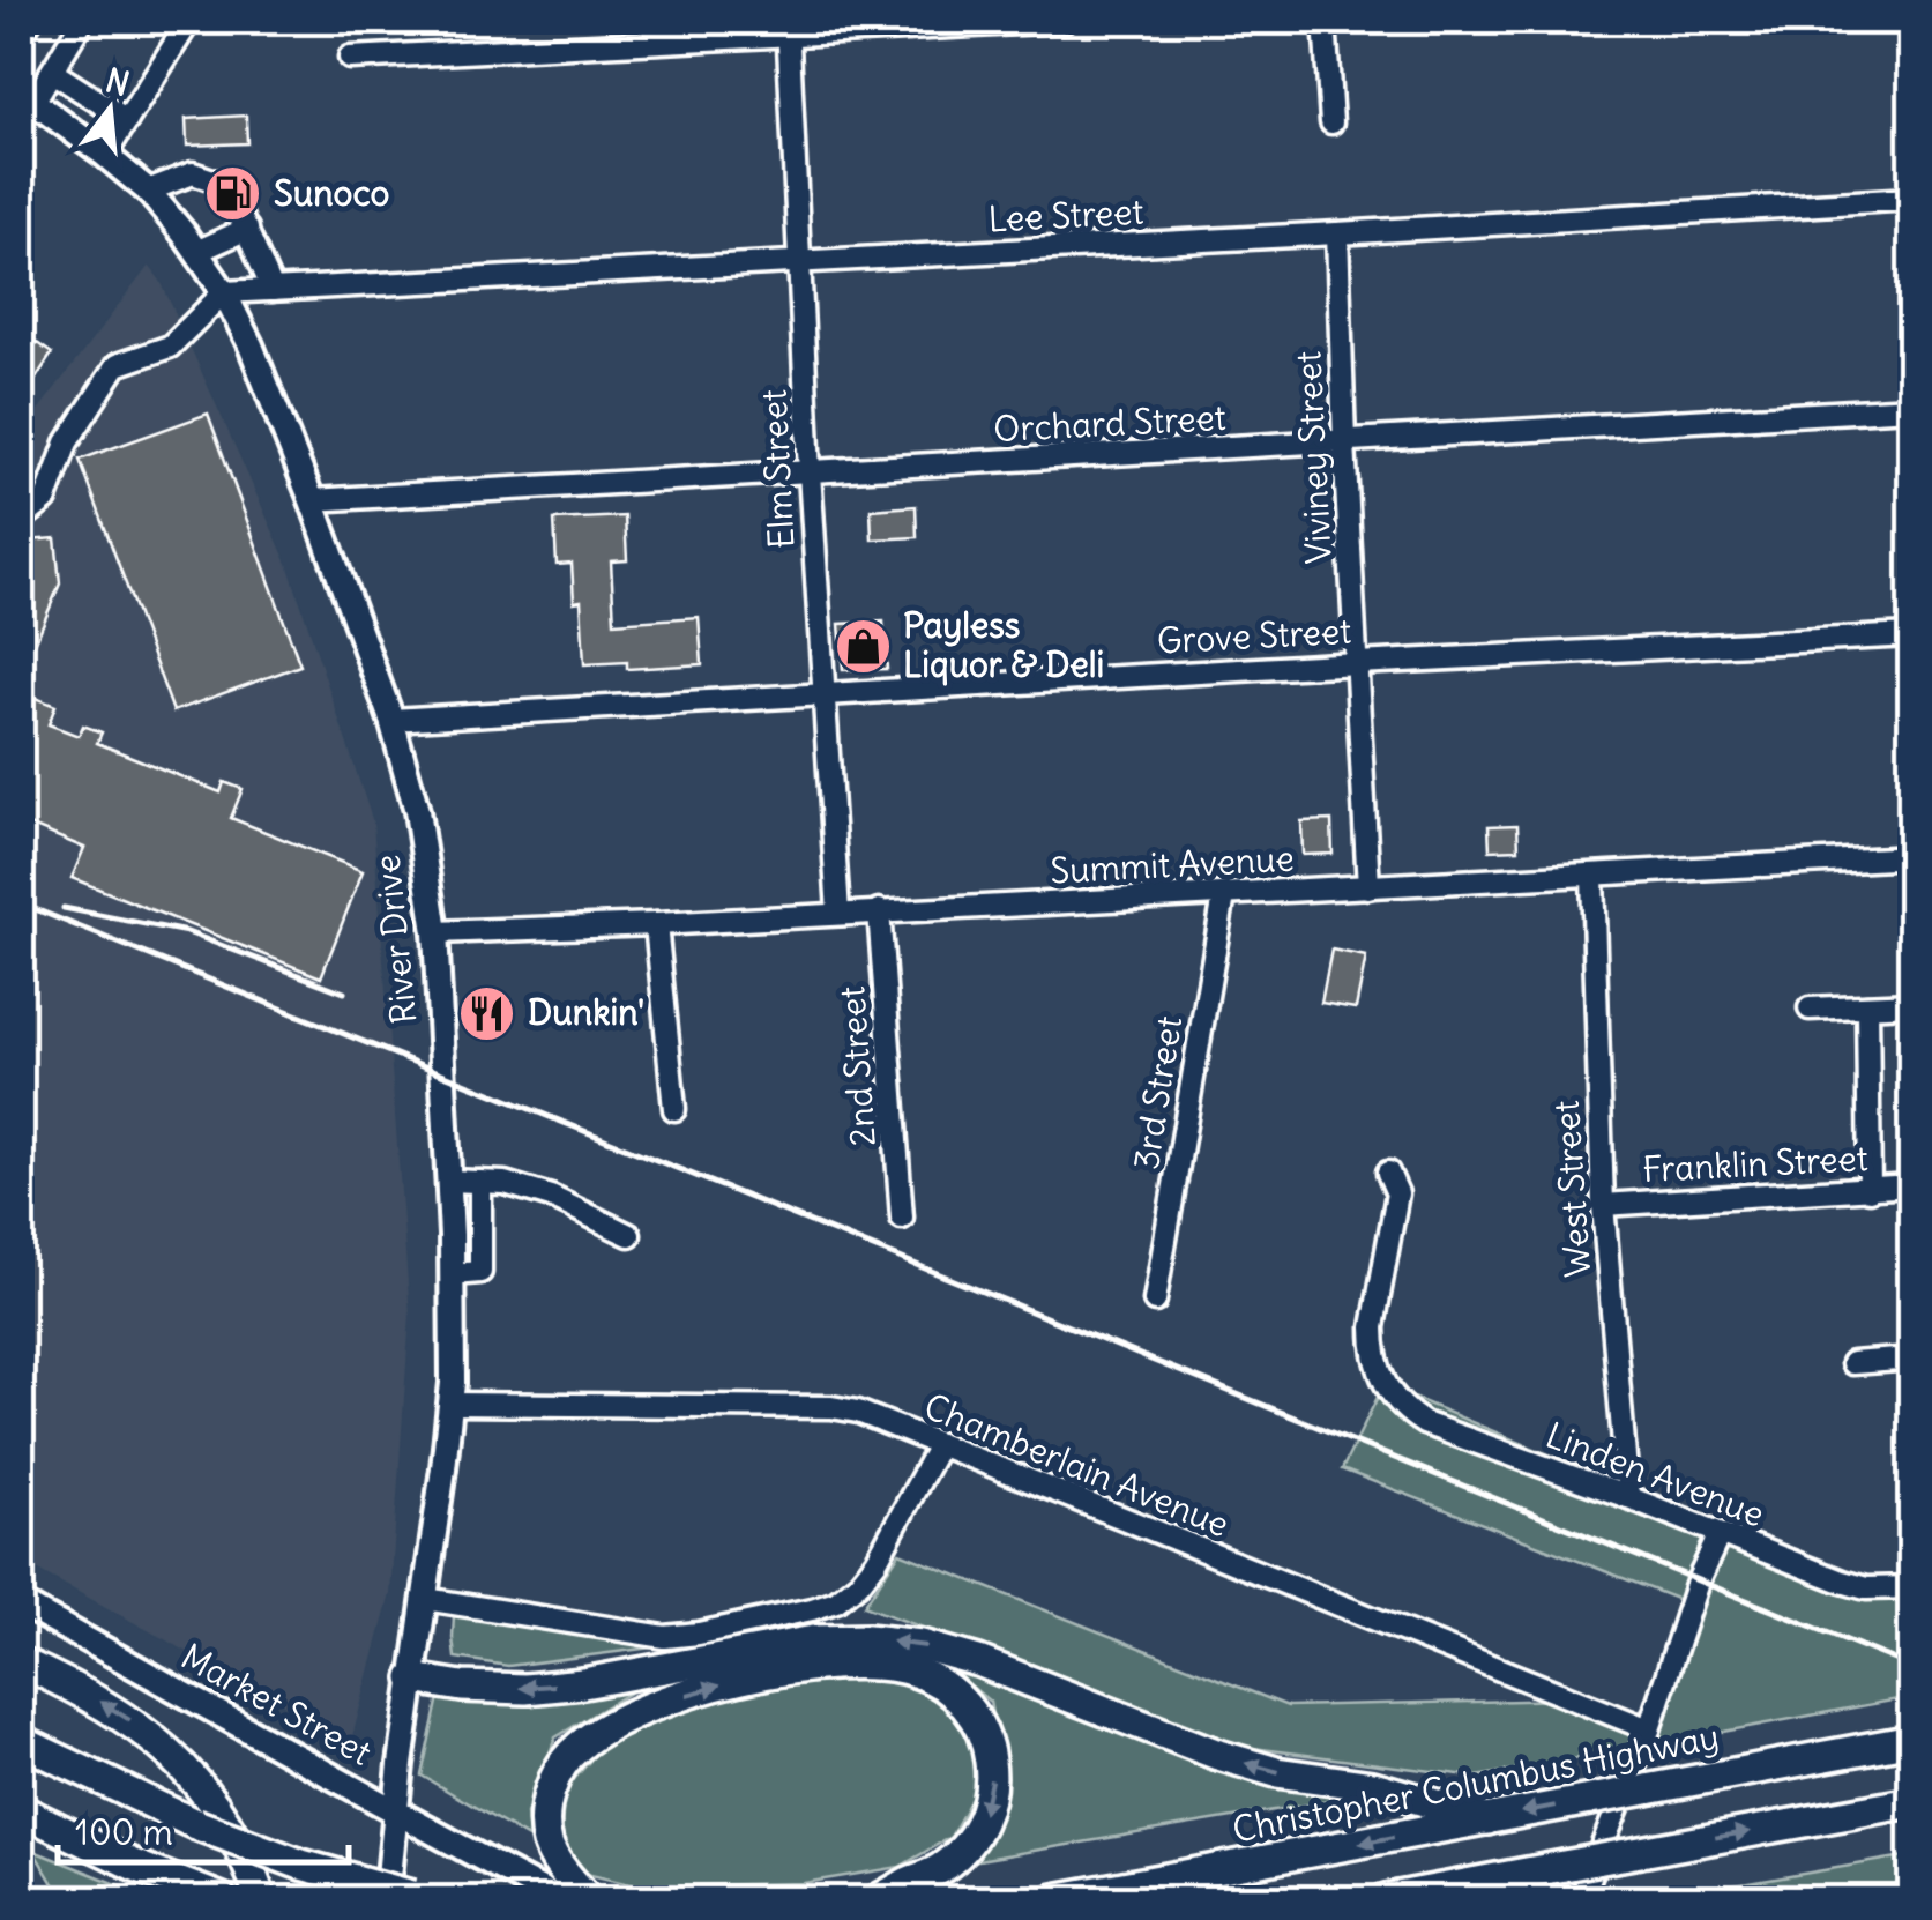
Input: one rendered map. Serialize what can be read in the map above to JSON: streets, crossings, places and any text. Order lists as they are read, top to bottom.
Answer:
{
  "streets": {
    "highway": ["Christopher Columbus Highway"],
    "main road": ["River Drive", "Market Street"],
    "street": [
      "Lee Street",
      "Orchard Street",
      "Viviney Street",
      "Elm Street",
      "Grove Street",
      "Summit Avenue",
      "2nd Street",
      "3rd Street",
      "Franklin Street",
      "West Street",
      "Chamberlain Avenue",
      "Linden Avenue"
    ]
  },
  "crossings": [
    ["Lee Street", "Viviney Street"],
    ["Lee Street", "Elm Street"],
    ["Lee Street", "River Drive"],
    ["Orchard Street", "Viviney Street"],
    ["Orchard Street", "Elm Street"],
    ["Orchard Street", "River Drive"],
    ["Viviney Street", "Grove Street"],
    ["Viviney Street", "Summit Avenue"],
    ["Elm Street", "Grove Street"],
    ["Elm Street", "Summit Avenue"],
    ["Grove Street", "River Drive"],
    ["Summit Avenue", "River Drive"],
    ["Summit Avenue", "2nd Street"],
    ["Summit Avenue", "3rd Street"],
    ["Summit Avenue", "West Street"],
    ["River Drive", "Chamberlain Avenue"],
    ["River Drive", "Market Street"],
    ["Franklin Street", "West Street"],
    ["West Street", "Linden Avenue"]
  ],
  "places": {
    "fuel station": ["Sunoco"],
    "shop": ["Payless Liquor & Deli"],
    "restaurant": ["Dunkin'"]
  },
  "scale_bar": "100 m",
  "north": "top"
}
